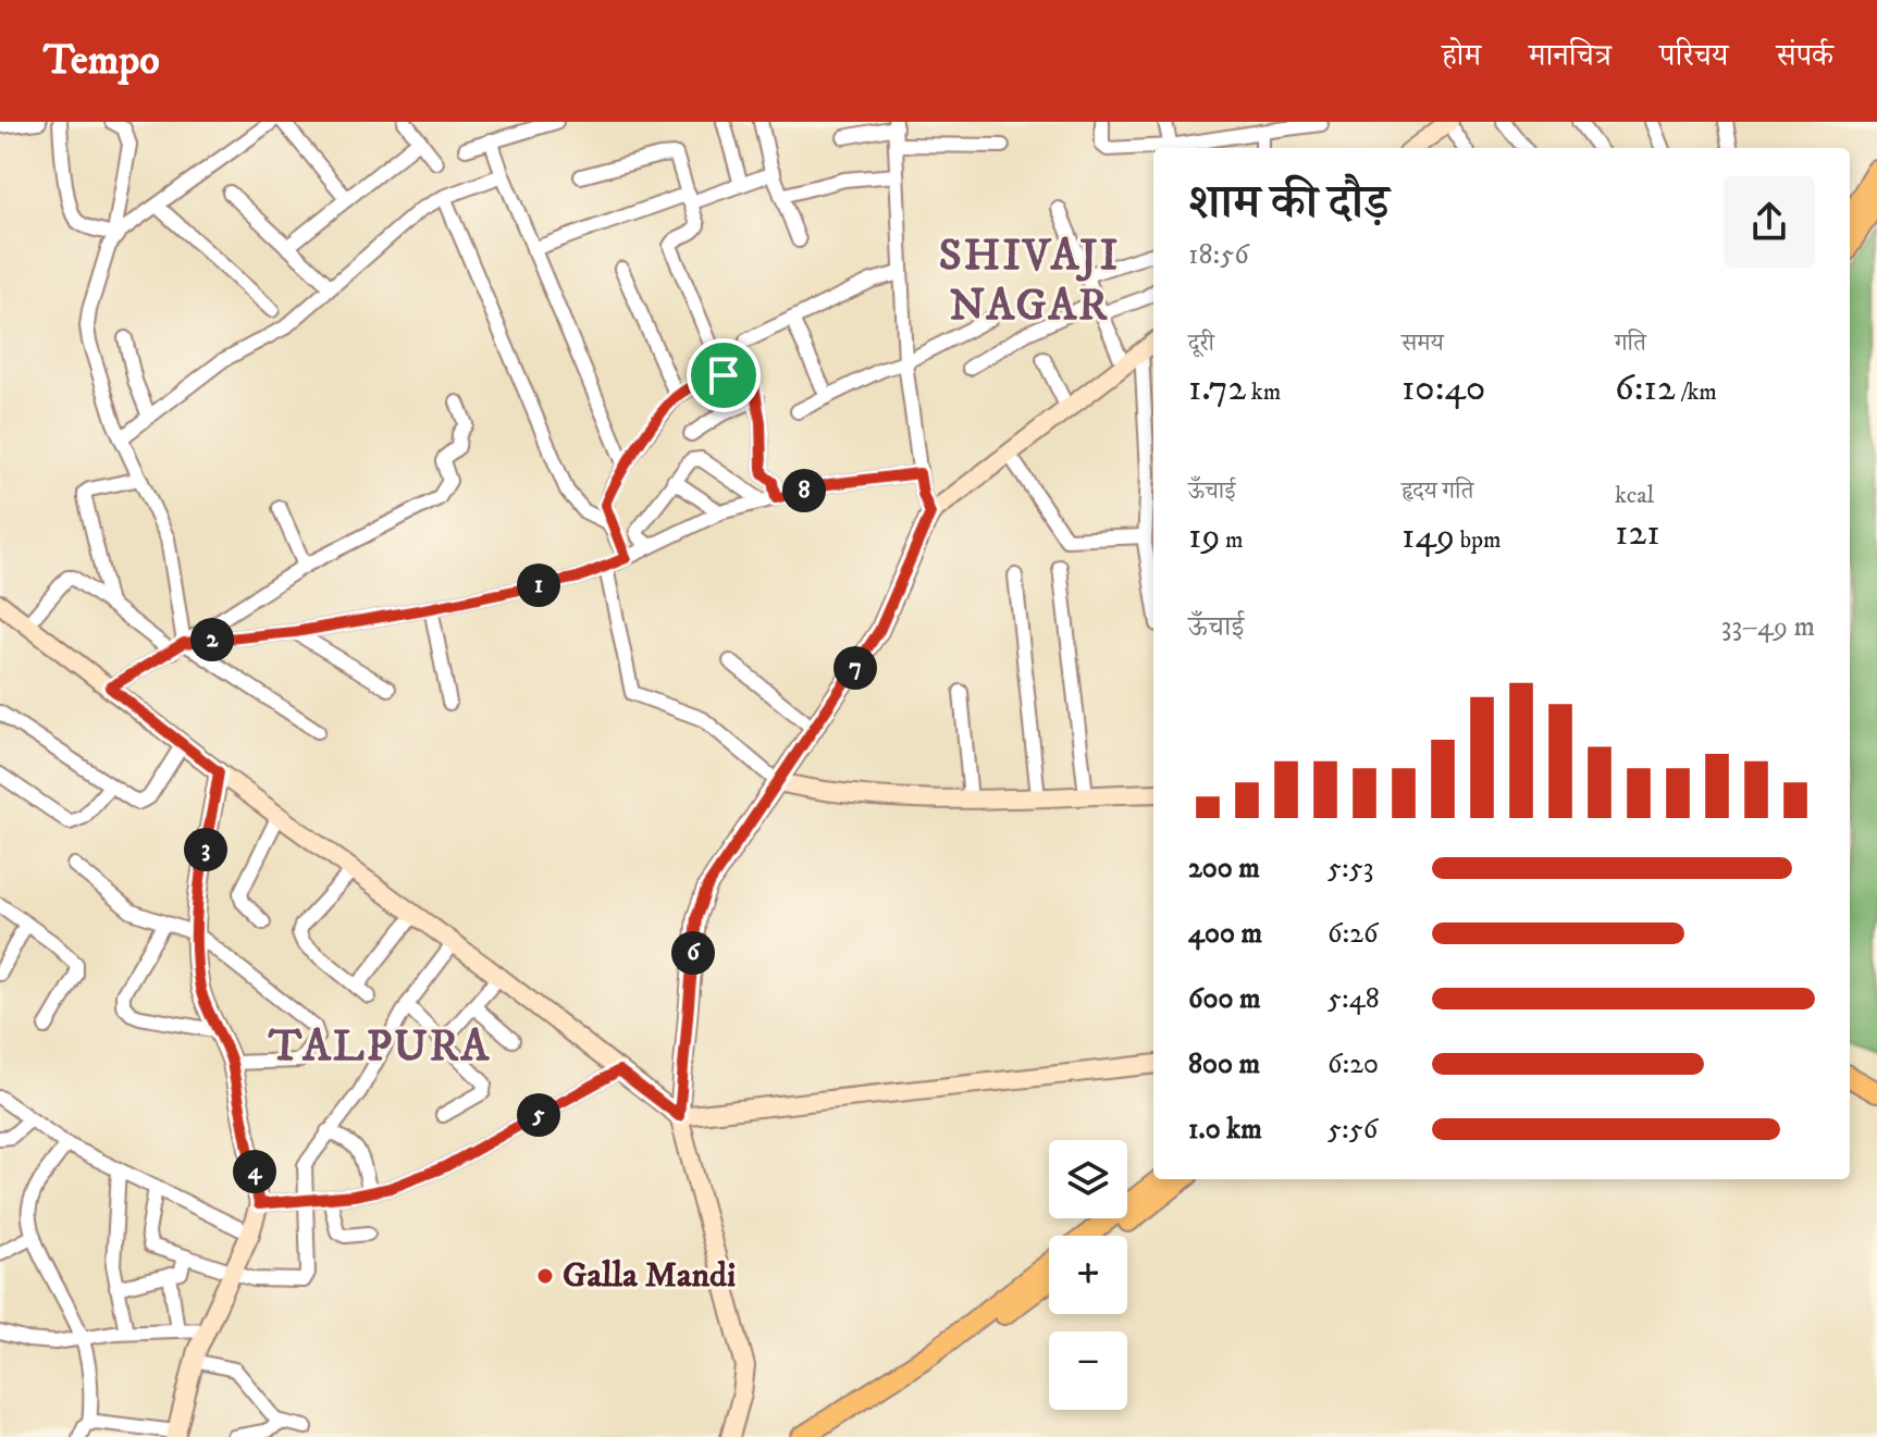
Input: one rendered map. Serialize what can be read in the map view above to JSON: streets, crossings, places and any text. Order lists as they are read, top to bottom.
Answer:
{
  "districts": ["SHIVAJI NAGAR", "TALPURA"],
  "places": ["Galla Mandi"],
  "page": {
    "header": "Tempo",
    "nav": [
      "होम",
      "मानचित्र",
      "परिचय",
      "संपर्क"
    ],
    "heading": ["शाम की दौड़", "18:56"],
    "stats": [
      ["दूरी", "1.72 km"],
      ["समय", "10:40"],
      ["गति", "6:12 /km"],
      ["ऊँचाई", "19 m"],
      ["हृदय गति", "149 bpm"],
      ["kcal", "121"]
    ],
    "pins": [
      "8",
      "1",
      "2",
      "7",
      "3",
      "6",
      "5",
      "4"
    ],
    "chart": ["ऊँचाई", "33–49 m"],
    "list": [
      {
        "name": "200 m",
        "note": "5:53"
      },
      {
        "name": "400 m",
        "note": "6:26"
      },
      {
        "name": "600 m",
        "note": "5:48"
      },
      {
        "name": "800 m",
        "note": "6:20"
      },
      {
        "name": "1.0 km",
        "note": "5:56"
      }
    ],
    "map_buttons": ["+", "−"]
  }
}
